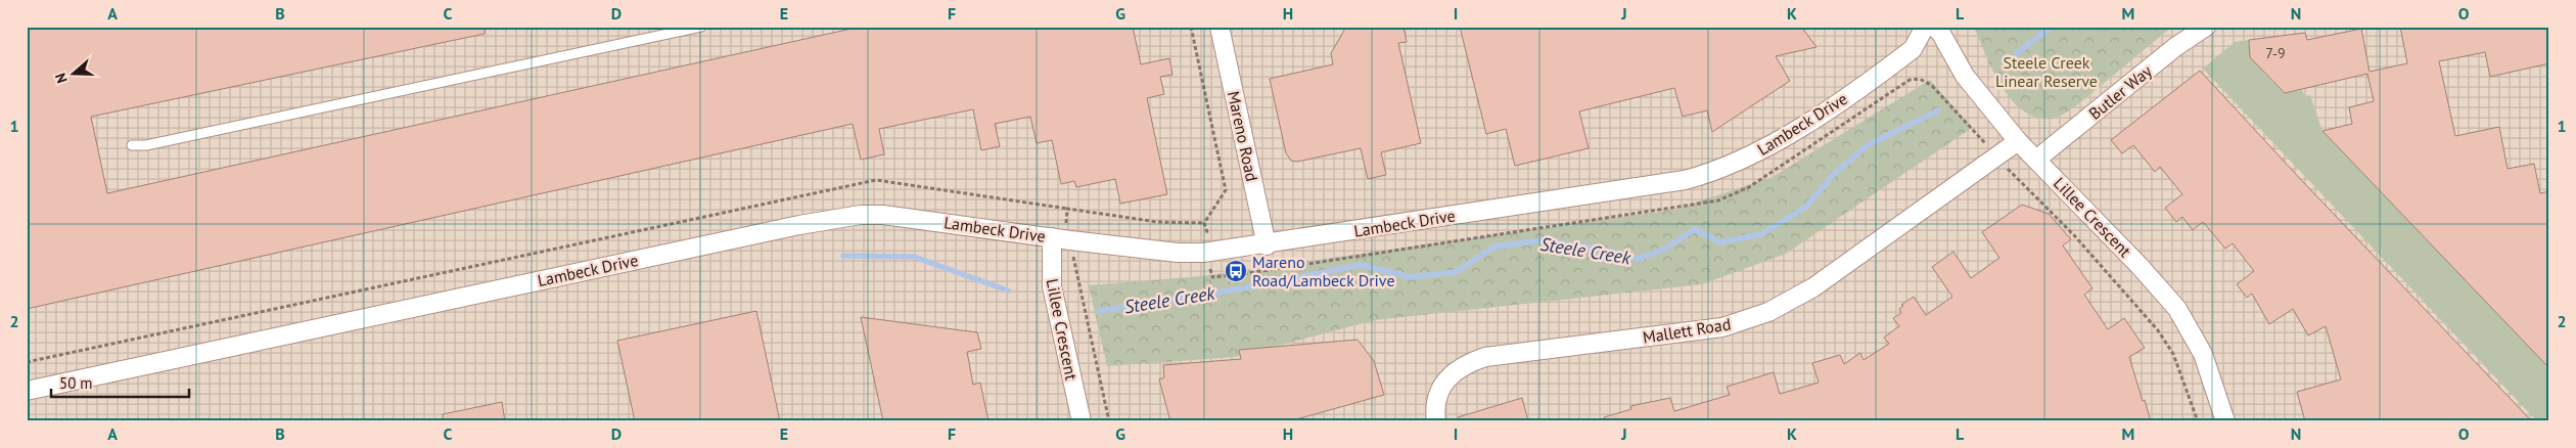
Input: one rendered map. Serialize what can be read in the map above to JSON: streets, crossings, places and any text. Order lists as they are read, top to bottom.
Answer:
{
  "streets": {
    "street": [
      "Butler Way",
      "Lambeck Drive",
      "Mareno Road",
      "Lillee Crescent",
      "Mallett Road"
    ]
  },
  "crossings": [
    ["Butler Way", "Lillee Crescent"],
    ["Lambeck Drive", "Mareno Road"],
    ["Lambeck Drive", "Lillee Crescent"],
    ["Lillee Crescent", "Mallett Road"]
  ],
  "water": ["Steele Creek"],
  "parks": ["Steele Creek Linear Reserve"],
  "places": {
    "bus stop": ["Mareno Road/Lambeck Drive"]
  },
  "house_numbers": ["7-9"],
  "scale_bar": "50 m",
  "north": "left",
  "grid": {
    "columns": [
      "A",
      "B",
      "C",
      "D",
      "E",
      "F",
      "G",
      "H",
      "I",
      "J",
      "K",
      "L",
      "M",
      "N",
      "O"
    ],
    "rows": ["1", "2"]
  }
}
